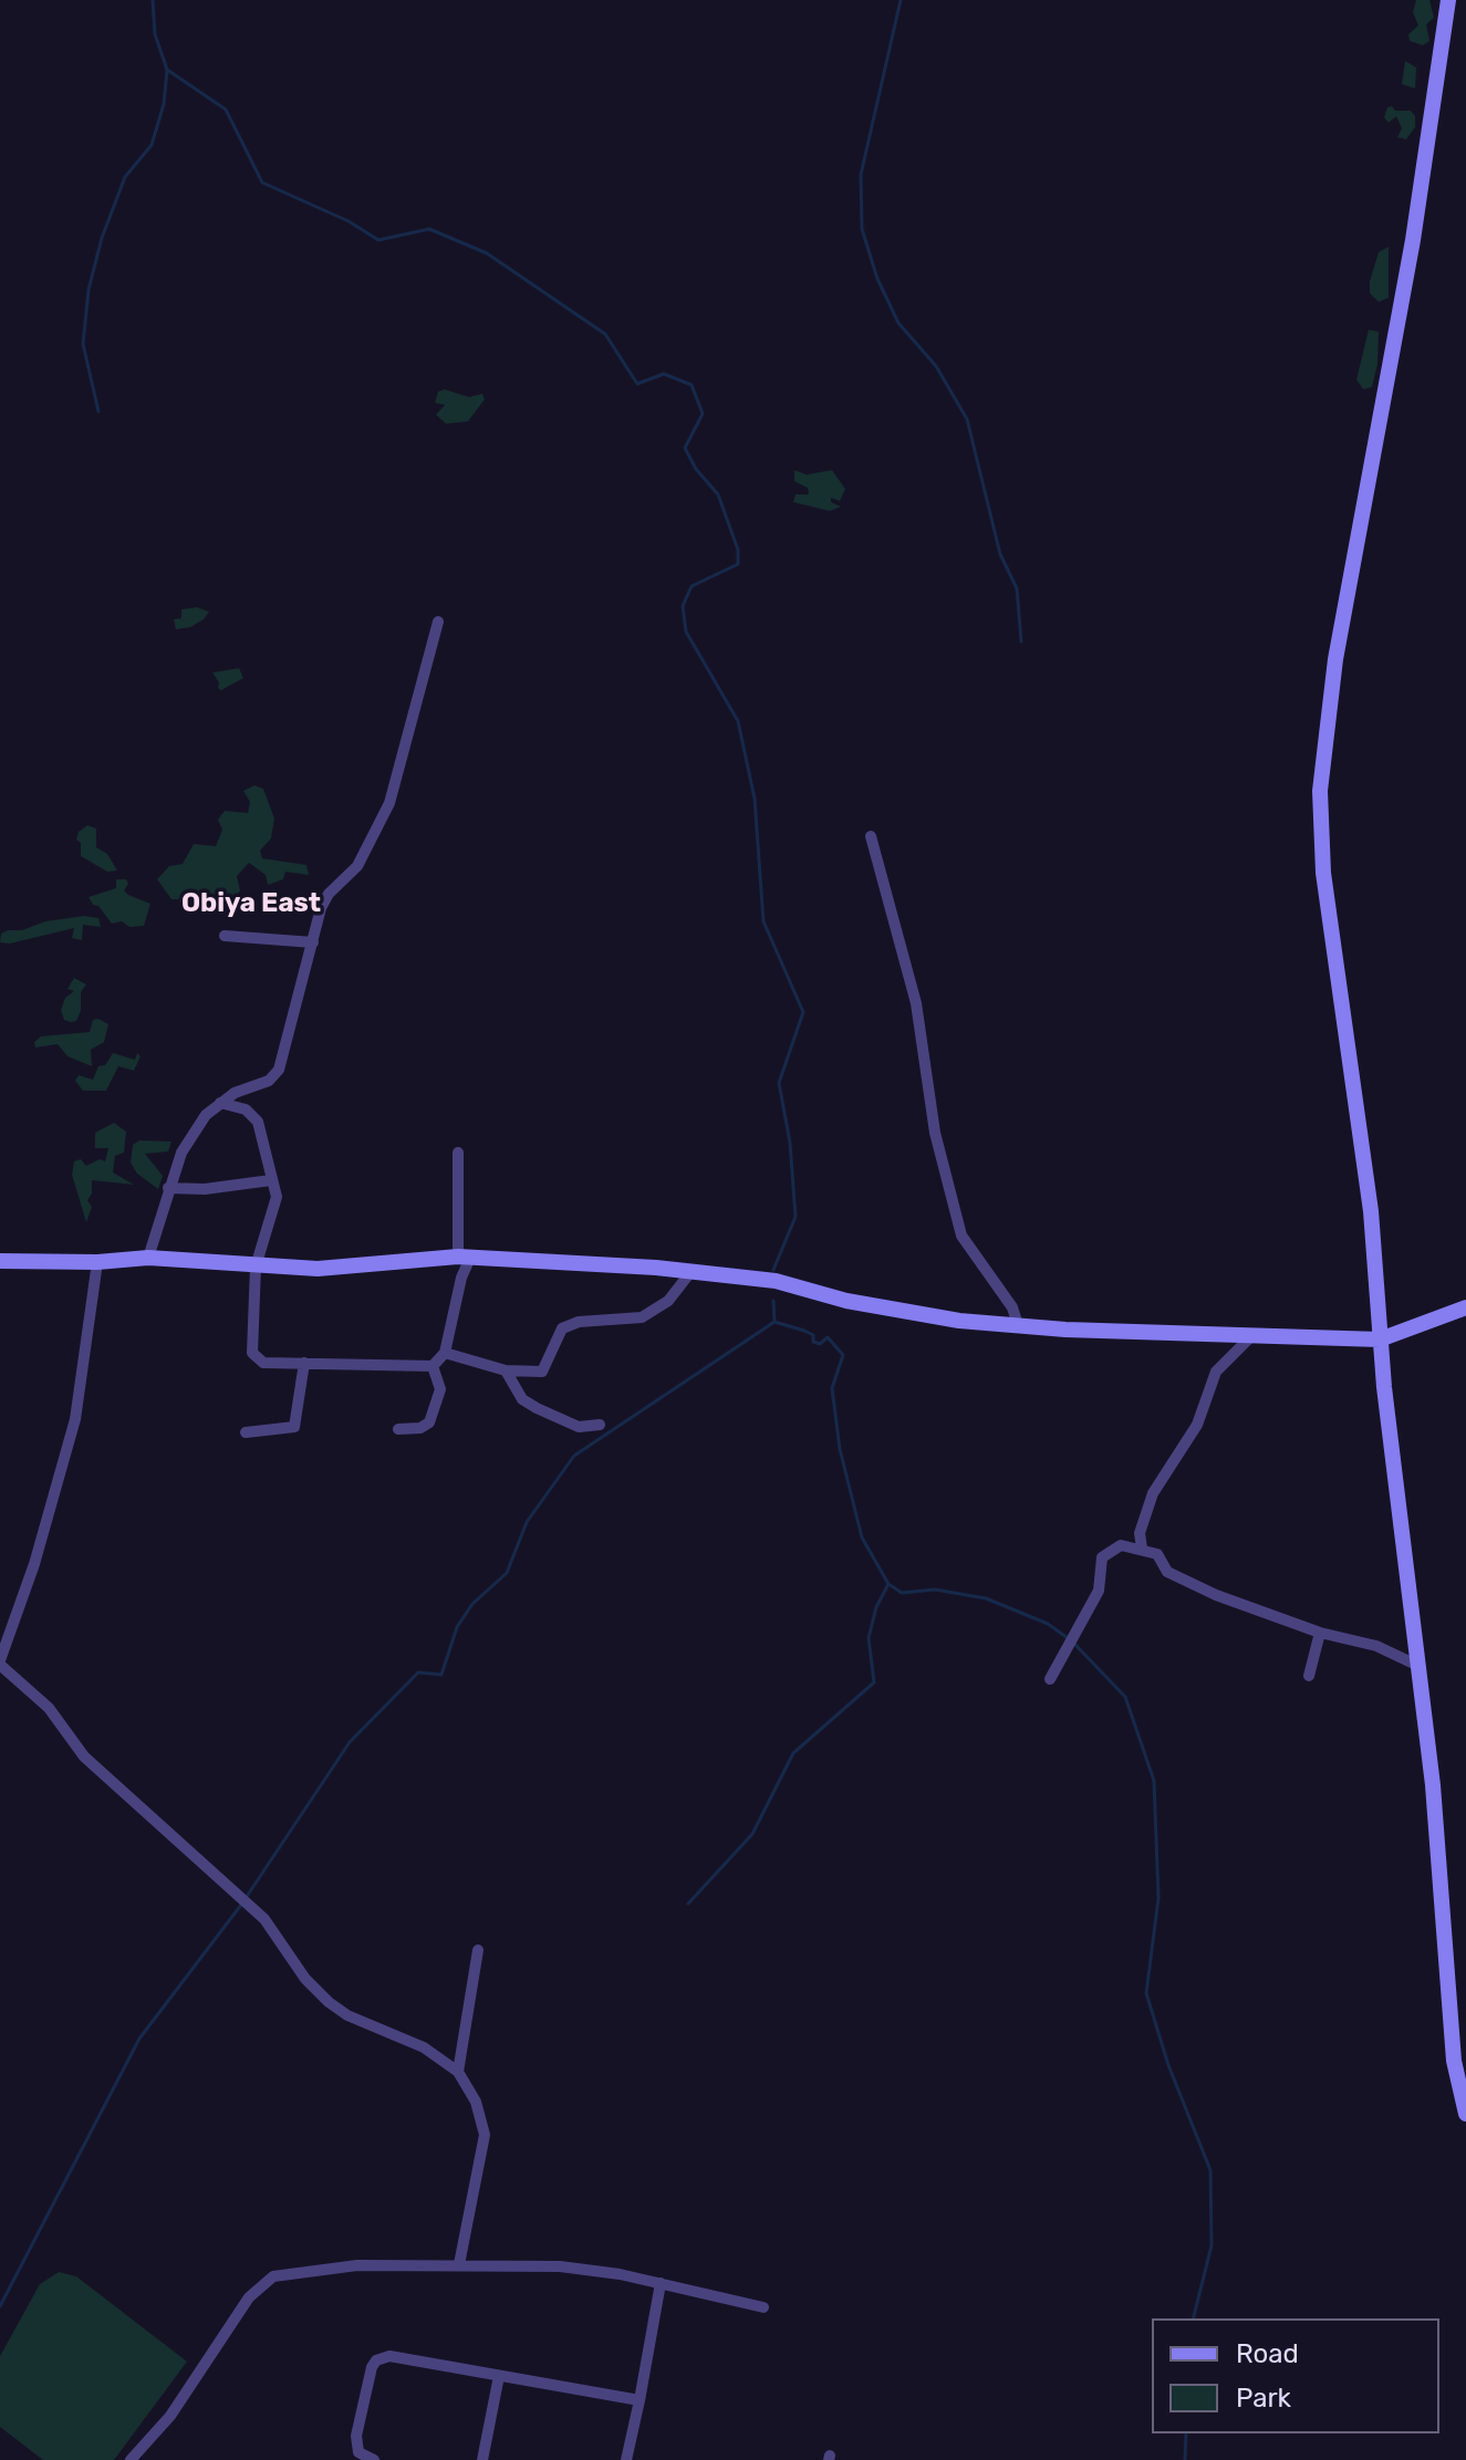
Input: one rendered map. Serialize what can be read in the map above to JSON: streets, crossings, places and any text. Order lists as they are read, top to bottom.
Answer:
{
  "districts": ["Obiya East"],
  "legend": ["Road", "Park"]
}
